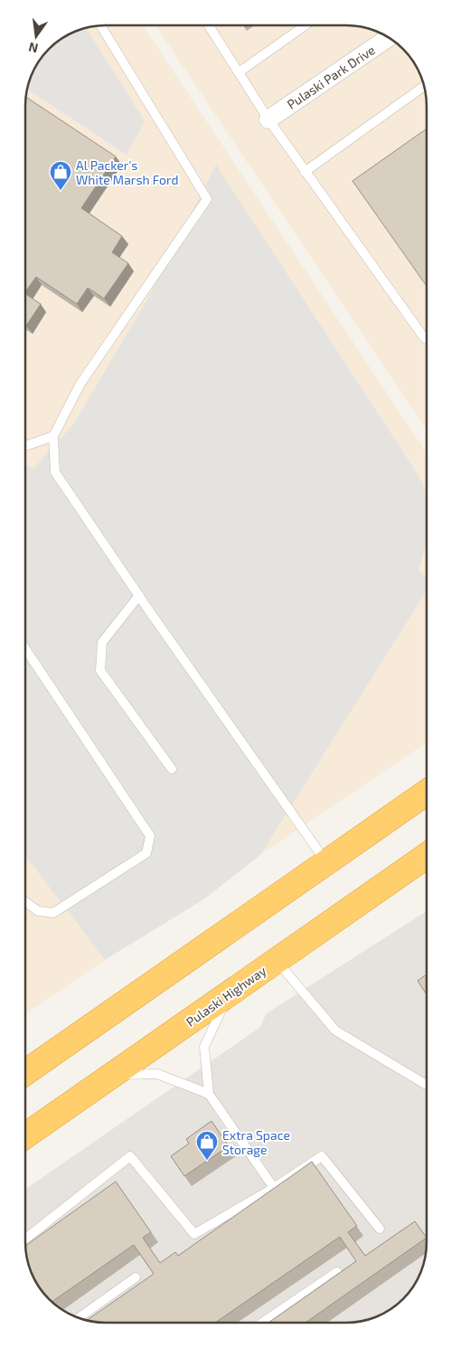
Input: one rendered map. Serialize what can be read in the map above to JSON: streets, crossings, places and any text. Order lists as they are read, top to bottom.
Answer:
{
  "streets": {
    "highway": ["Pulaski Highway"],
    "street": ["Pulaski Park Drive"]
  },
  "places": {
    "shop": ["Al Packer's White Marsh Ford", "Extra Space Storage"]
  },
  "north": "bottom"
}
